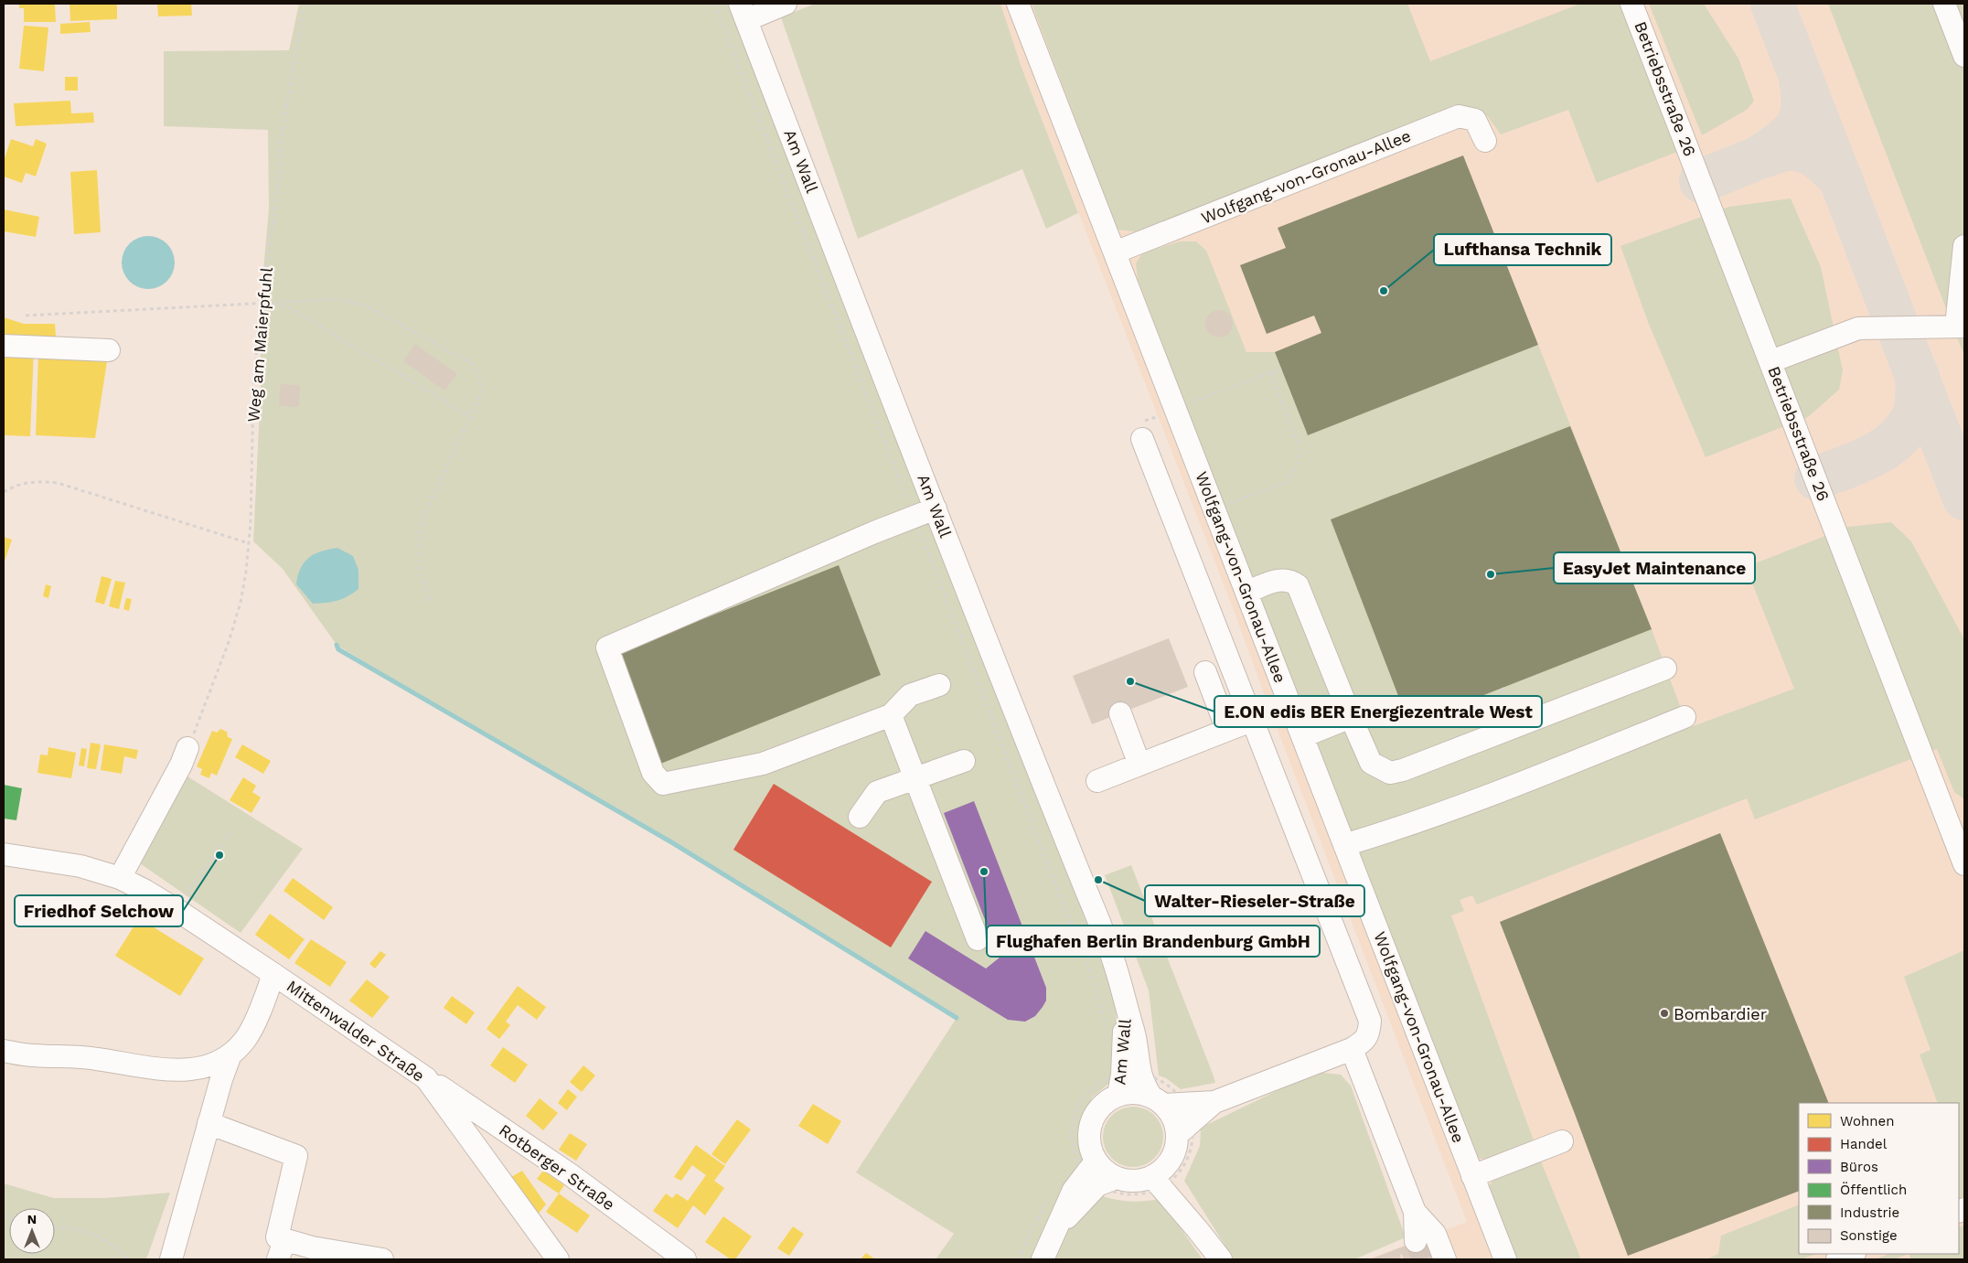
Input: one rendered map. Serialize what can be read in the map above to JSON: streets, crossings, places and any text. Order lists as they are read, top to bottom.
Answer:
{
  "streets": {
    "street": [
      "Betriebsstraße 26",
      "Am Wall",
      "Wolfgang-von-Gronau-Allee",
      "Mittenwalder Straße",
      "Rotberger Straße"
    ],
    "path": ["Weg am Maierpfuhl"]
  },
  "crossings": [
    ["Mittenwalder Straße", "Rotberger Straße"]
  ],
  "places": [
    "Lufthansa Technik",
    "EasyJet Maintenance",
    "E.ON edis BER Energiezentrale West",
    "Friedhof Selchow",
    "Flughafen Berlin Brandenburg GmbH",
    "Walter-Rieseler-Straße",
    "Bombardier"
  ],
  "legend": [
    "Wohnen",
    "Handel",
    "Büros",
    "Öffentlich",
    "Industrie",
    "Sonstige"
  ],
  "north": "top"
}
